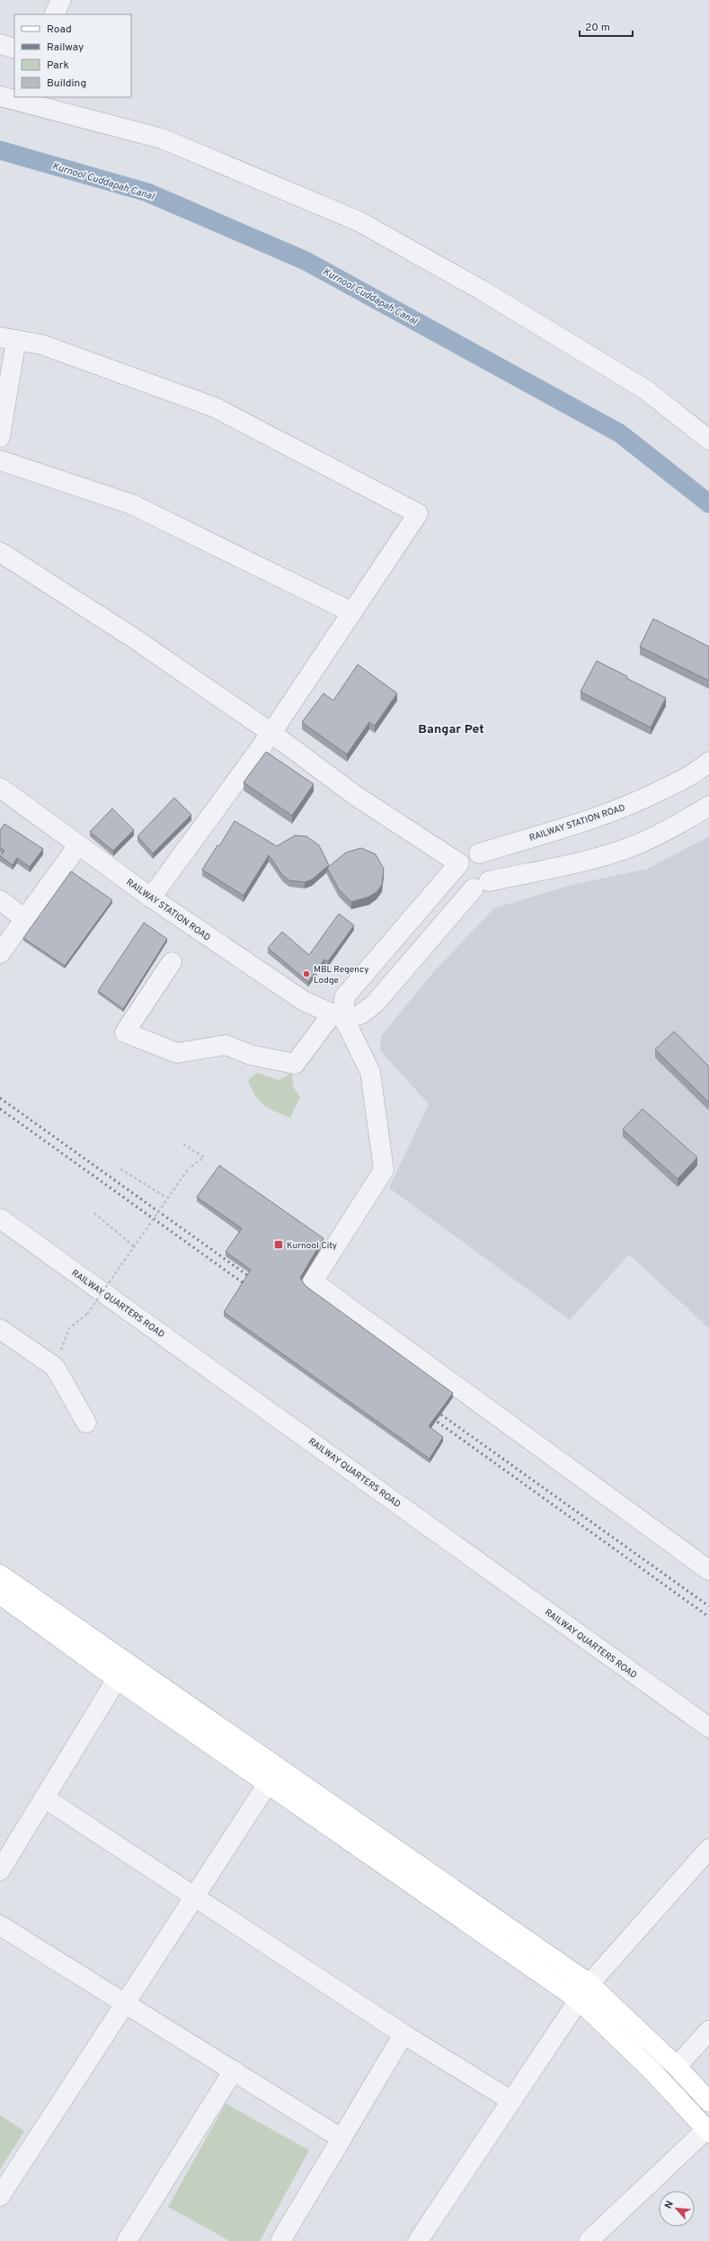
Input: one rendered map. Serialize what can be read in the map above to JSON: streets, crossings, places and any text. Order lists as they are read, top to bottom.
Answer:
{
  "streets": {
    "street": ["RAILWAY STATION ROAD", "RAILWAY QUARTERS ROAD"]
  },
  "districts": ["Bangar Pet"],
  "water": ["Kurnool Cuddapah Canal"],
  "places": {
    "other": ["MBL Regency Lodge"],
    "transit": ["Kurnool City"]
  },
  "legend": [
    "Road",
    "Railway",
    "Park",
    "Building"
  ],
  "scale_bar": "20 m",
  "north": "top left"
}
